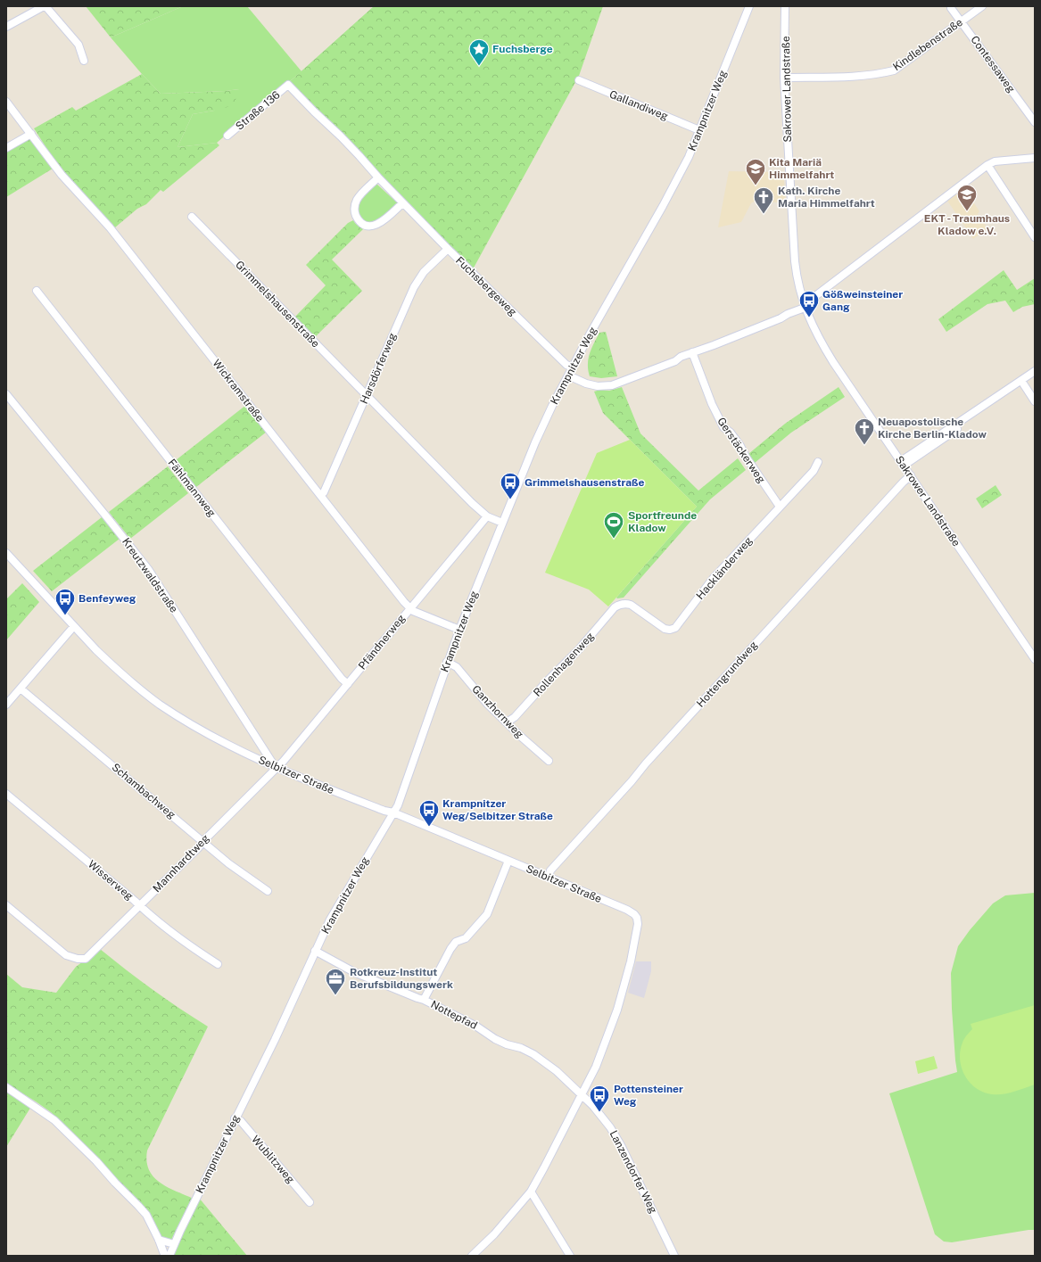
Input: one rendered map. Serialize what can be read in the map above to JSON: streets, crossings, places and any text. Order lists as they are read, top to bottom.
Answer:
{
  "streets": {
    "street": [
      "Kindlebenstraße",
      "Contessaweg",
      "Sakrower Landstraße",
      "Gallandiweg",
      "Straße 136",
      "Krampnitzer Weg",
      "Fuchsbergeweg",
      "Grimmelshausenstraße",
      "Harsdörferweg",
      "Wickramstraße",
      "Gerstäckerweg",
      "Fählmannweg",
      "Hackländerweg",
      "Kreutzwaldstraße",
      "Pfändnerweg",
      "Rollenhagenweg",
      "Hottengrundweg",
      "Ganzhornweg",
      "Selbitzer Straße",
      "Schambachweg",
      "Mannhardtweg",
      "Wisserweg",
      "Nottepfad",
      "Wublitzweg",
      "Lanzendorfer Weg"
    ]
  },
  "crossings": [
    ["Kindlebenstraße", "Contessaweg"],
    ["Kindlebenstraße", "Sakrower Landstraße"],
    ["Sakrower Landstraße", "Hottengrundweg"],
    ["Gallandiweg", "Krampnitzer Weg"],
    ["Straße 136", "Fuchsbergeweg"],
    ["Krampnitzer Weg", "Fuchsbergeweg"],
    ["Krampnitzer Weg", "Grimmelshausenstraße"],
    ["Krampnitzer Weg", "Wickramstraße"],
    ["Krampnitzer Weg", "Ganzhornweg"],
    ["Krampnitzer Weg", "Selbitzer Straße"],
    ["Krampnitzer Weg", "Nottepfad"],
    ["Krampnitzer Weg", "Wublitzweg"],
    ["Fuchsbergeweg", "Harsdörferweg"],
    ["Grimmelshausenstraße", "Harsdörferweg"],
    ["Grimmelshausenstraße", "Pfändnerweg"],
    ["Harsdörferweg", "Wickramstraße"],
    ["Wickramstraße", "Pfändnerweg"],
    ["Gerstäckerweg", "Hackländerweg"],
    ["Fählmannweg", "Pfändnerweg"],
    ["Hackländerweg", "Rollenhagenweg"],
    ["Kreutzwaldstraße", "Pfändnerweg"],
    ["Kreutzwaldstraße", "Selbitzer Straße"],
    ["Kreutzwaldstraße", "Mannhardtweg"],
    ["Pfändnerweg", "Selbitzer Straße"],
    ["Pfändnerweg", "Mannhardtweg"],
    ["Rollenhagenweg", "Ganzhornweg"],
    ["Hottengrundweg", "Selbitzer Straße"],
    ["Selbitzer Straße", "Mannhardtweg"],
    ["Selbitzer Straße", "Nottepfad"],
    ["Selbitzer Straße", "Lanzendorfer Weg"],
    ["Schambachweg", "Mannhardtweg"],
    ["Mannhardtweg", "Wisserweg"],
    ["Nottepfad", "Lanzendorfer Weg"]
  ],
  "places": {
    "place": ["Fuchsberge"],
    "school or university": ["Kita Mariä Himmelfahrt", "EKT - Traumhaus Kladow e.V."],
    "church": ["Kath. Kirche Maria Himmelfahrt", "Neuapostolische Kirche Berlin-Kladow"],
    "bus stop": [
      "Gößweinsteiner Gang",
      "Grimmelshausenstraße",
      "Benfeyweg",
      "Krampnitzer Weg/Selbitzer Straße",
      "Pottensteiner Weg"
    ],
    "sports": ["Sportfreunde Kladow"],
    "office": ["Rotkreuz-Institut Berufsbildungswerk"]
  }
}
